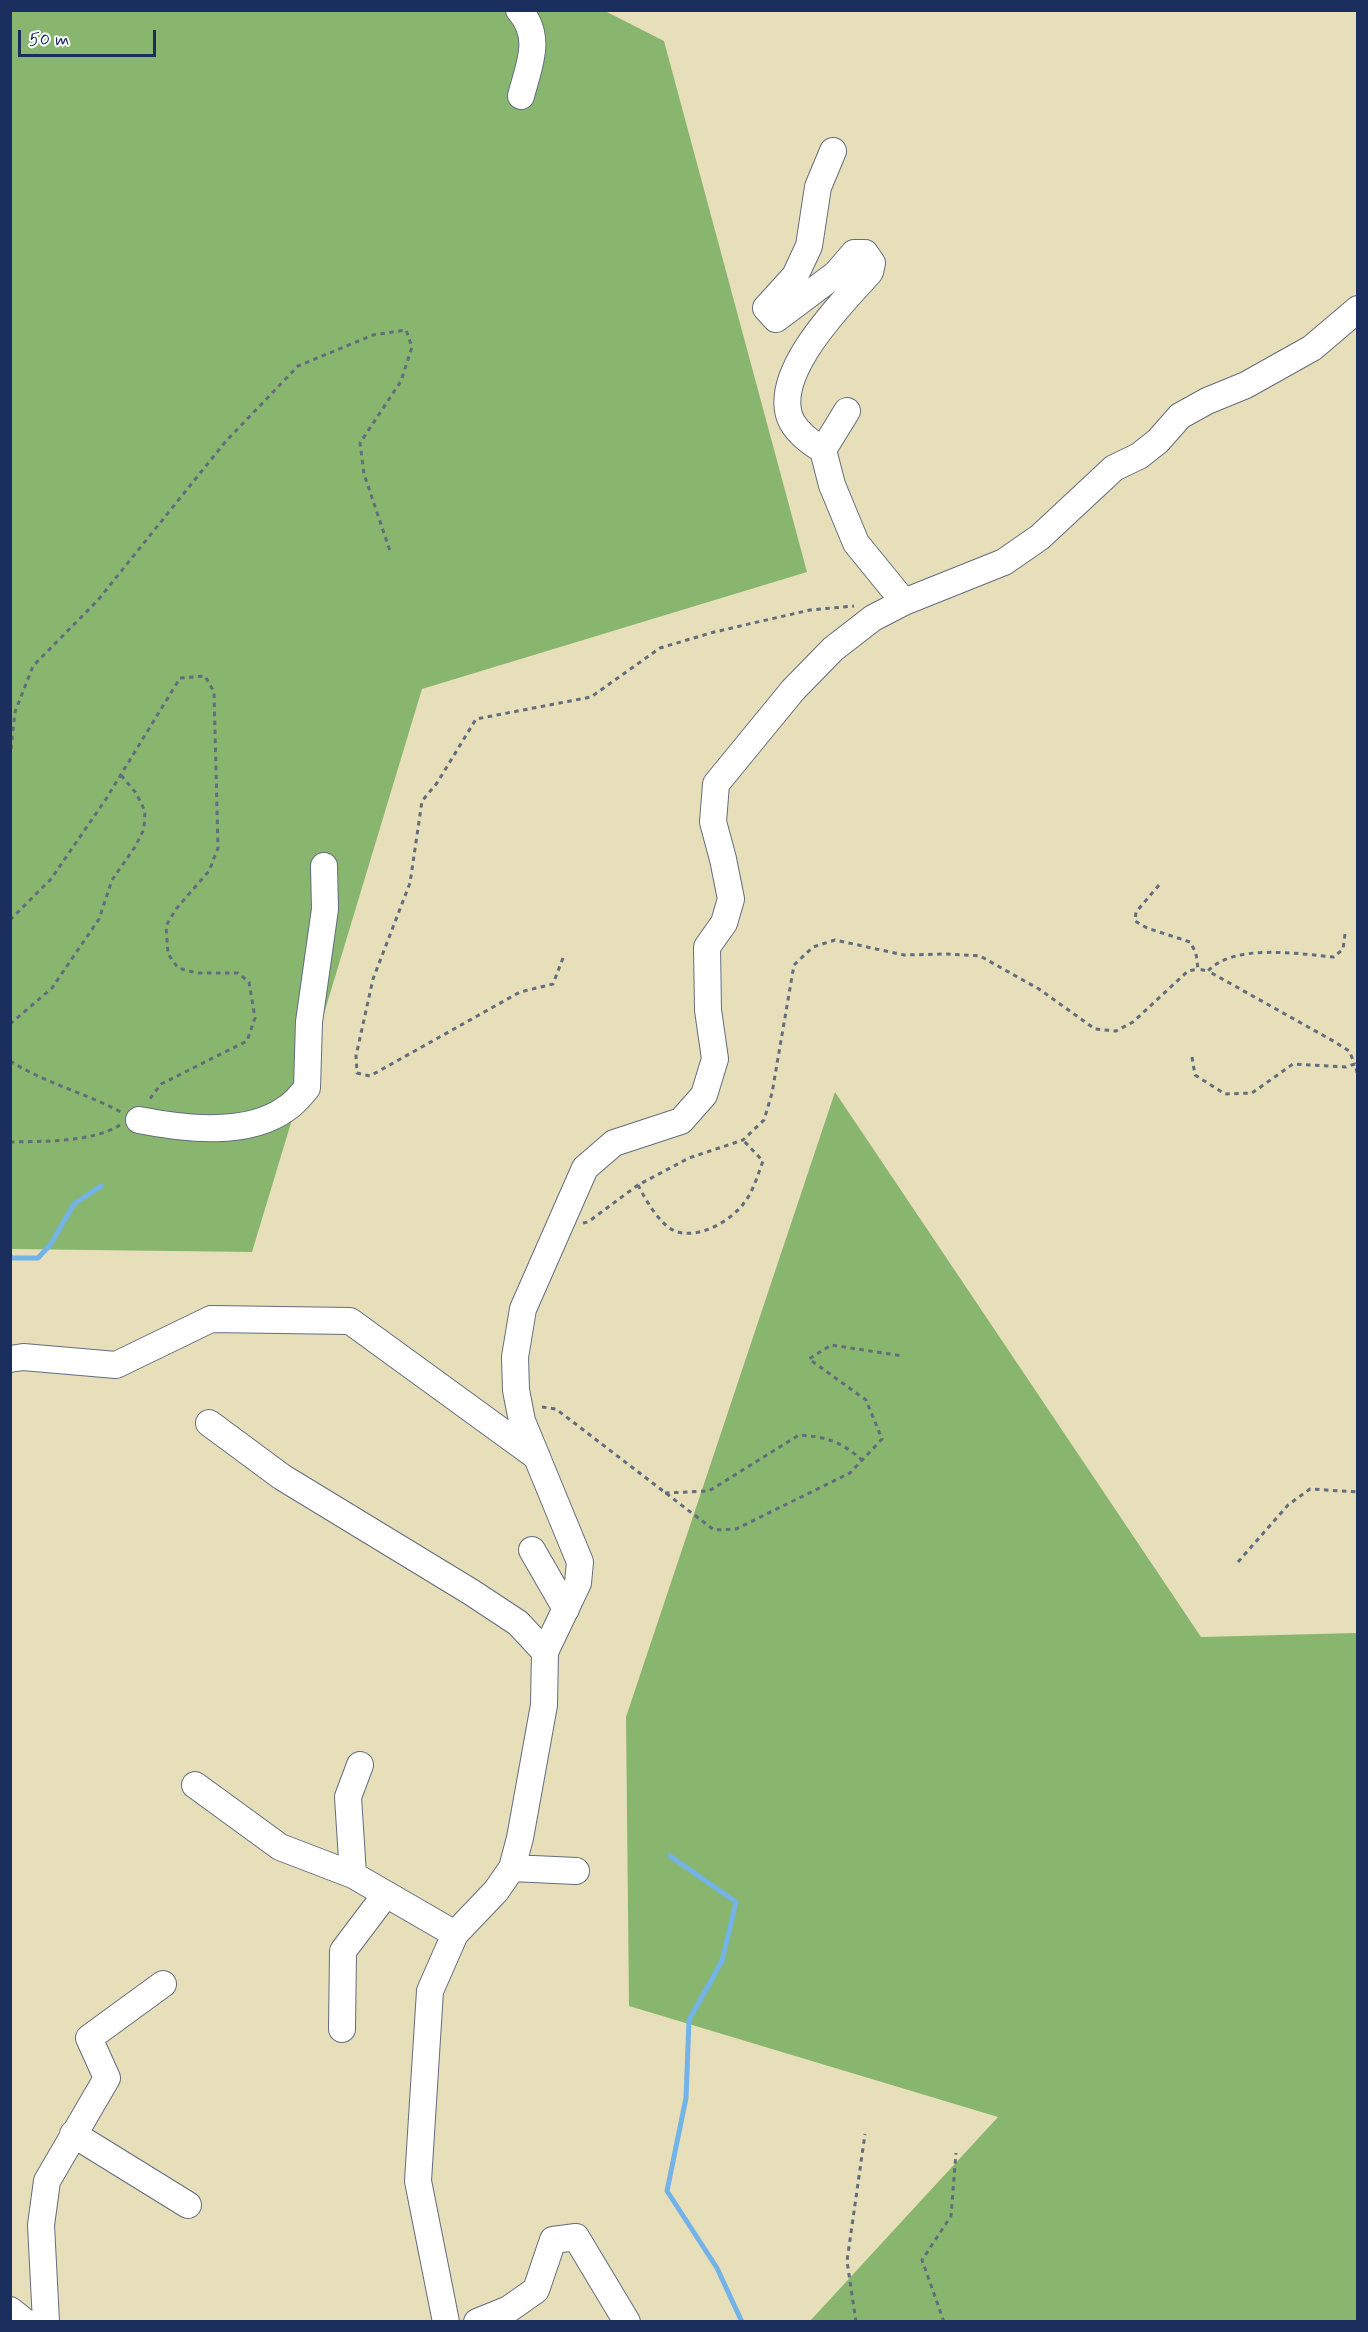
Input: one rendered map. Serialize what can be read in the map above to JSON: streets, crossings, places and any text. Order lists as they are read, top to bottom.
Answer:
{
  "scale_bar": "50 m"
}
